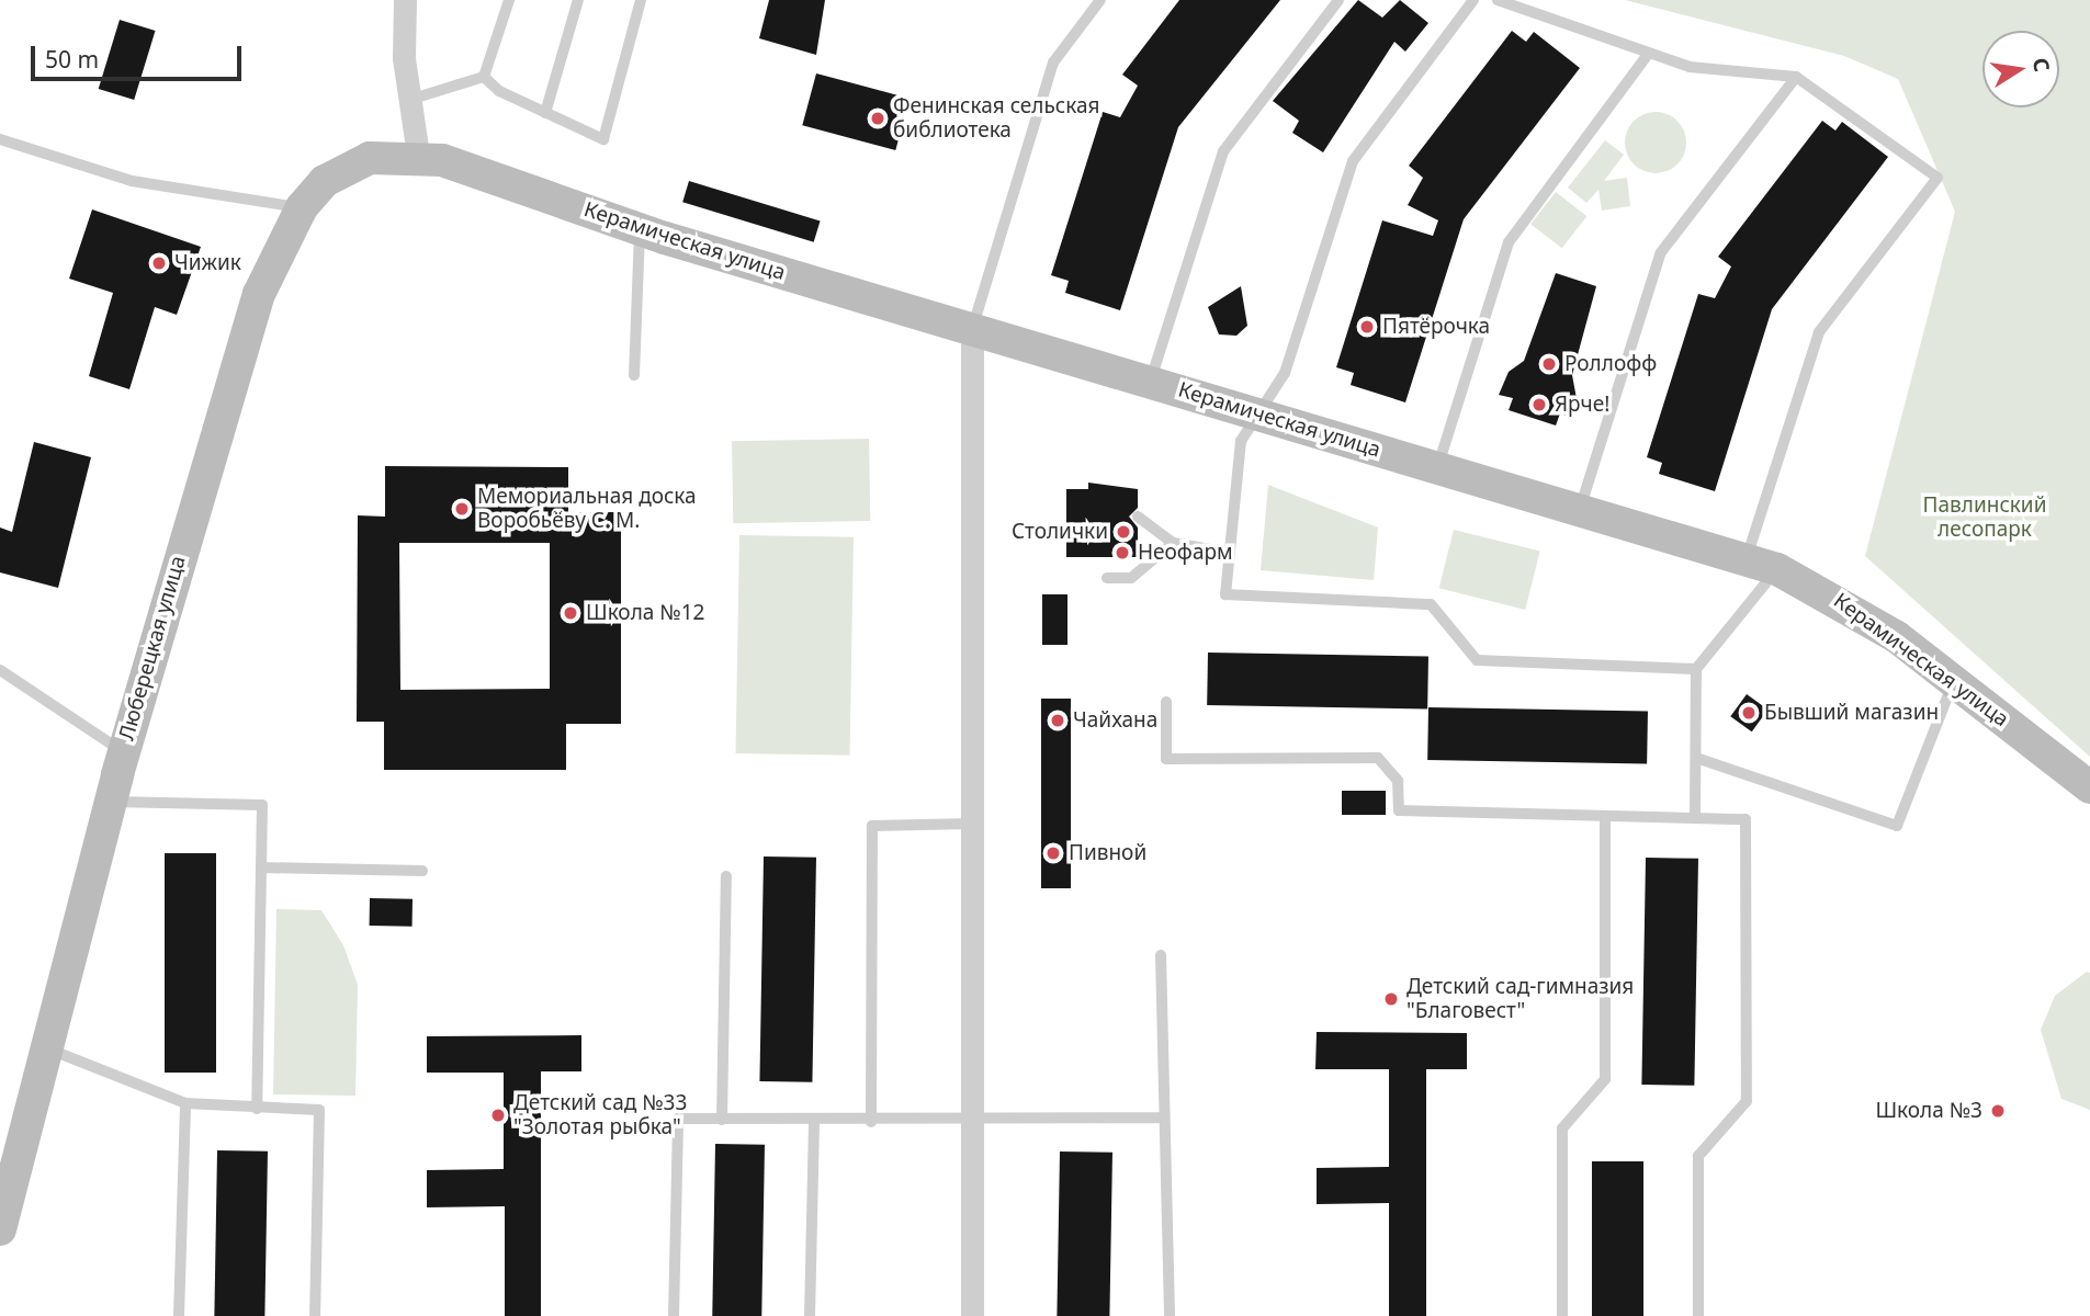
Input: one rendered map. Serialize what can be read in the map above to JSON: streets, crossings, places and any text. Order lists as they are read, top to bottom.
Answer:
{
  "streets": {
    "main road": ["Керамическая улица", "Люберецкая улица"]
  },
  "crossings": [
    ["Керамическая улица", "Люберецкая улица"]
  ],
  "parks": ["Павлинский лесопарк"],
  "places": [
    "Фенинская сельская библиотека",
    "Чижик",
    "Пятёрочка",
    "Роллофф",
    "Ярче!",
    "Мемориальная доска Воробьёву С. М.",
    "Столички",
    "Неофарм",
    "Школа №12",
    "Бывший магазин",
    "Чайхана",
    "Пивной",
    "Детский сад-гимназия \"Благовест\"",
    "Школа №3",
    "Детский сад №33 \"Золотая рыбка\""
  ],
  "scale_bar": "50 m",
  "north": "right"
}
